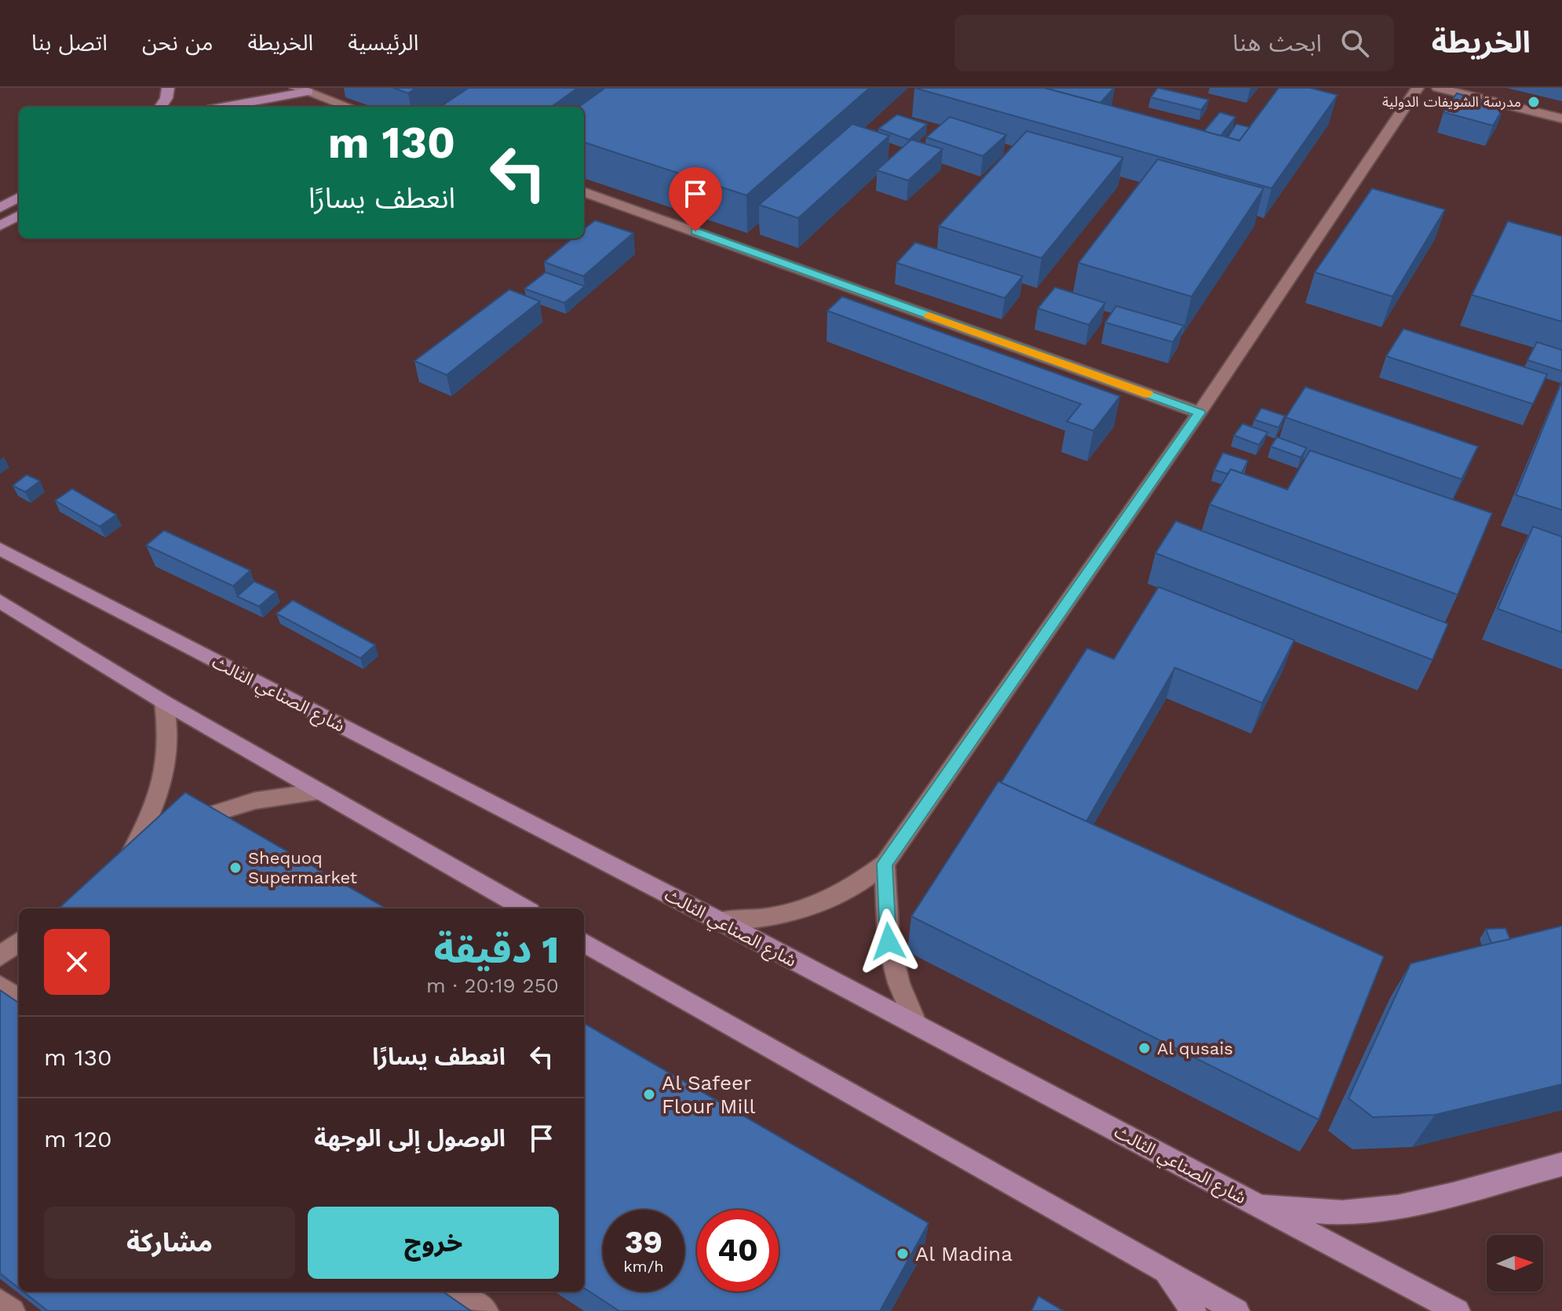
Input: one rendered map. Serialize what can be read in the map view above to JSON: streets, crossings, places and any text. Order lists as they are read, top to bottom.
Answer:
{
  "streets": {
    "main road": ["شارع الصناعي الثالث"]
  },
  "places": [
    "مدرسة الشويفات الدولية",
    "Shequoq Supermarket",
    "Al qusais",
    "Al Safeer Flour Mill",
    "Al Madina"
  ],
  "north": "right",
  "page": {
    "header": "الخريطة",
    "search": "ابحث هنا",
    "nav": [
      "الرئيسية",
      "الخريطة",
      "من نحن",
      "اتصل بنا"
    ],
    "turn": ["130 m", "انعطف يسارًا"],
    "heading": ["1 دقيقة", "250 m · 20:19"],
    "list": [
      {
        "name": "انعطف يسارًا",
        "value": "130 m"
      },
      {
        "name": "الوصول إلى الوجهة",
        "value": "120 m"
      }
    ],
    "buttons": ["خروج", "مشاركة"],
    "speed": "39 km/h",
    "limit": "40"
  }
}
